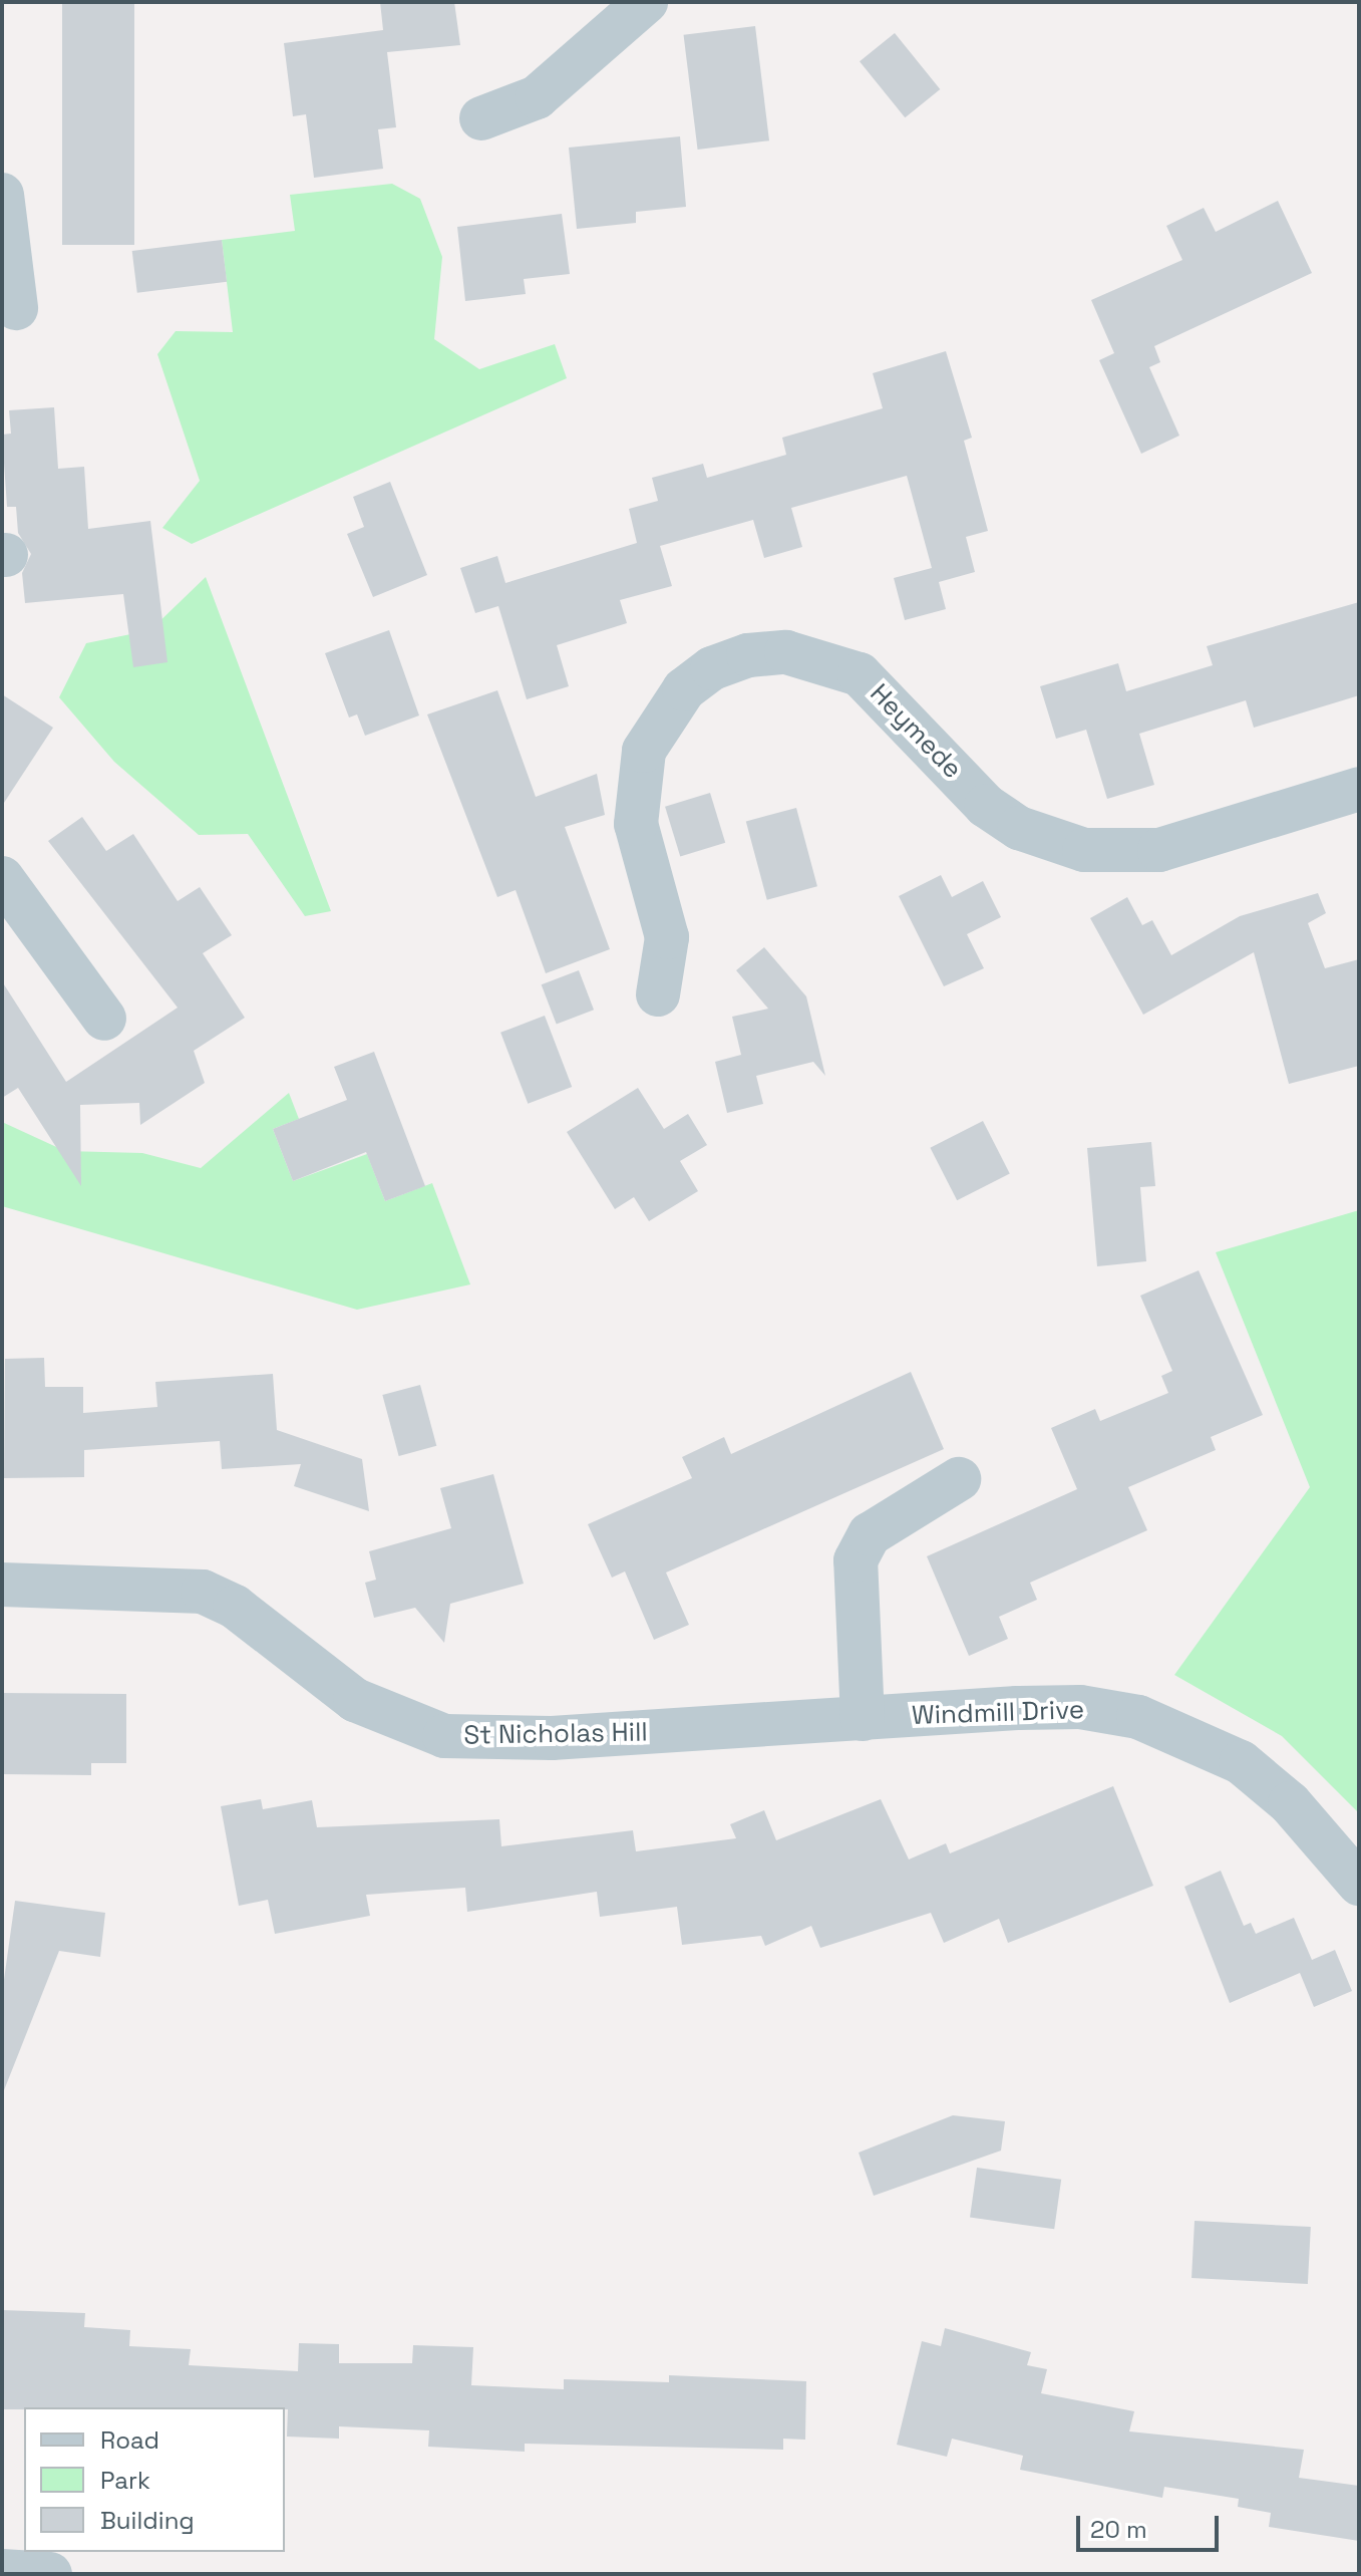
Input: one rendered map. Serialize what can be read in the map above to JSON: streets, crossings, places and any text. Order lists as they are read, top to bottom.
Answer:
{
  "streets": {
    "street": ["Heymede", "Windmill Drive", "St Nicholas Hill"]
  },
  "crossings": [
    ["Windmill Drive", "St Nicholas Hill"]
  ],
  "legend": ["Road", "Park", "Building"],
  "scale_bar": "20 m"
}
